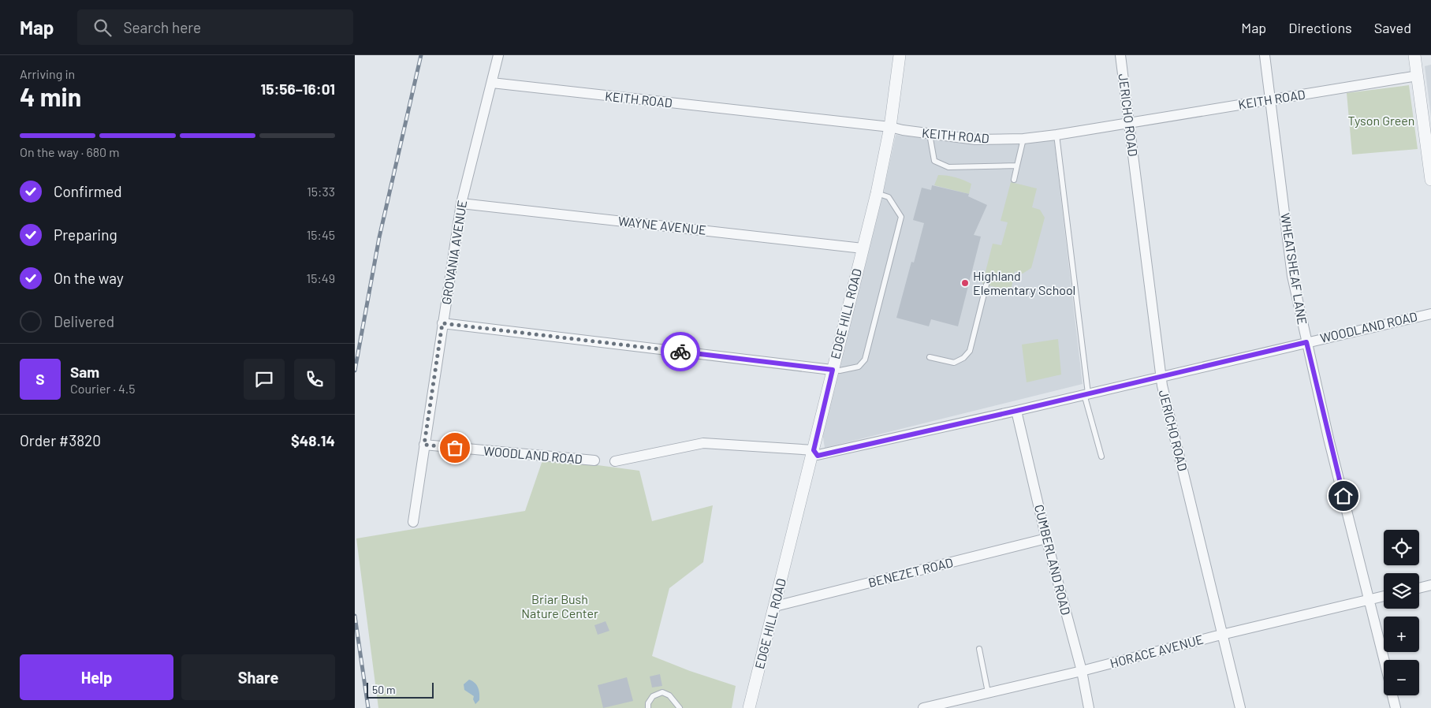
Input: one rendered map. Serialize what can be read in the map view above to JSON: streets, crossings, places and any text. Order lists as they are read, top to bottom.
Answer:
{
  "streets": {
    "street": [
      "KEITH ROAD",
      "JERICHO ROAD",
      "WAYNE AVENUE",
      "GROVANIA AVENUE",
      "WHEATSHEAF LANE",
      "EDGE HILL ROAD",
      "WOODLAND ROAD",
      "CUMBERLAND ROAD",
      "BENEZET ROAD",
      "HORACE AVENUE"
    ]
  },
  "crossings": [
    ["KEITH ROAD", "JERICHO ROAD"],
    ["KEITH ROAD", "GROVANIA AVENUE"],
    ["KEITH ROAD", "WHEATSHEAF LANE"],
    ["KEITH ROAD", "EDGE HILL ROAD"],
    ["JERICHO ROAD", "WOODLAND ROAD"],
    ["JERICHO ROAD", "HORACE AVENUE"],
    ["WAYNE AVENUE", "GROVANIA AVENUE"],
    ["WAYNE AVENUE", "EDGE HILL ROAD"],
    ["GROVANIA AVENUE", "WOODLAND ROAD"],
    ["WHEATSHEAF LANE", "WOODLAND ROAD"],
    ["WHEATSHEAF LANE", "HORACE AVENUE"],
    ["EDGE HILL ROAD", "WOODLAND ROAD"],
    ["EDGE HILL ROAD", "BENEZET ROAD"],
    ["WOODLAND ROAD", "CUMBERLAND ROAD"],
    ["CUMBERLAND ROAD", "BENEZET ROAD"],
    ["CUMBERLAND ROAD", "HORACE AVENUE"]
  ],
  "parks": ["Tyson Green", "Briar Bush Nature Center"],
  "places": ["Highland Elementary School"],
  "scale_bar": "50 m",
  "page": {
    "header": "Map",
    "search": "Search here",
    "nav": ["Map", "Directions", "Saved"],
    "heading": ["4 min", "Arriving in", "15:56–16:01"],
    "panel": [
      "Sam",
      "Courier · 4.5",
      "Order #3820",
      "$48.14"
    ],
    "bar": "On the way · 680 m",
    "list": [
      ["Confirmed", "15:33"],
      ["Preparing", "15:45"],
      ["On the way", "15:49"],
      "Delivered"
    ],
    "round": "S",
    "map_buttons": ["+", "−"],
    "buttons": ["Help", "Share"],
    "scale": "50 m"
  }
}
